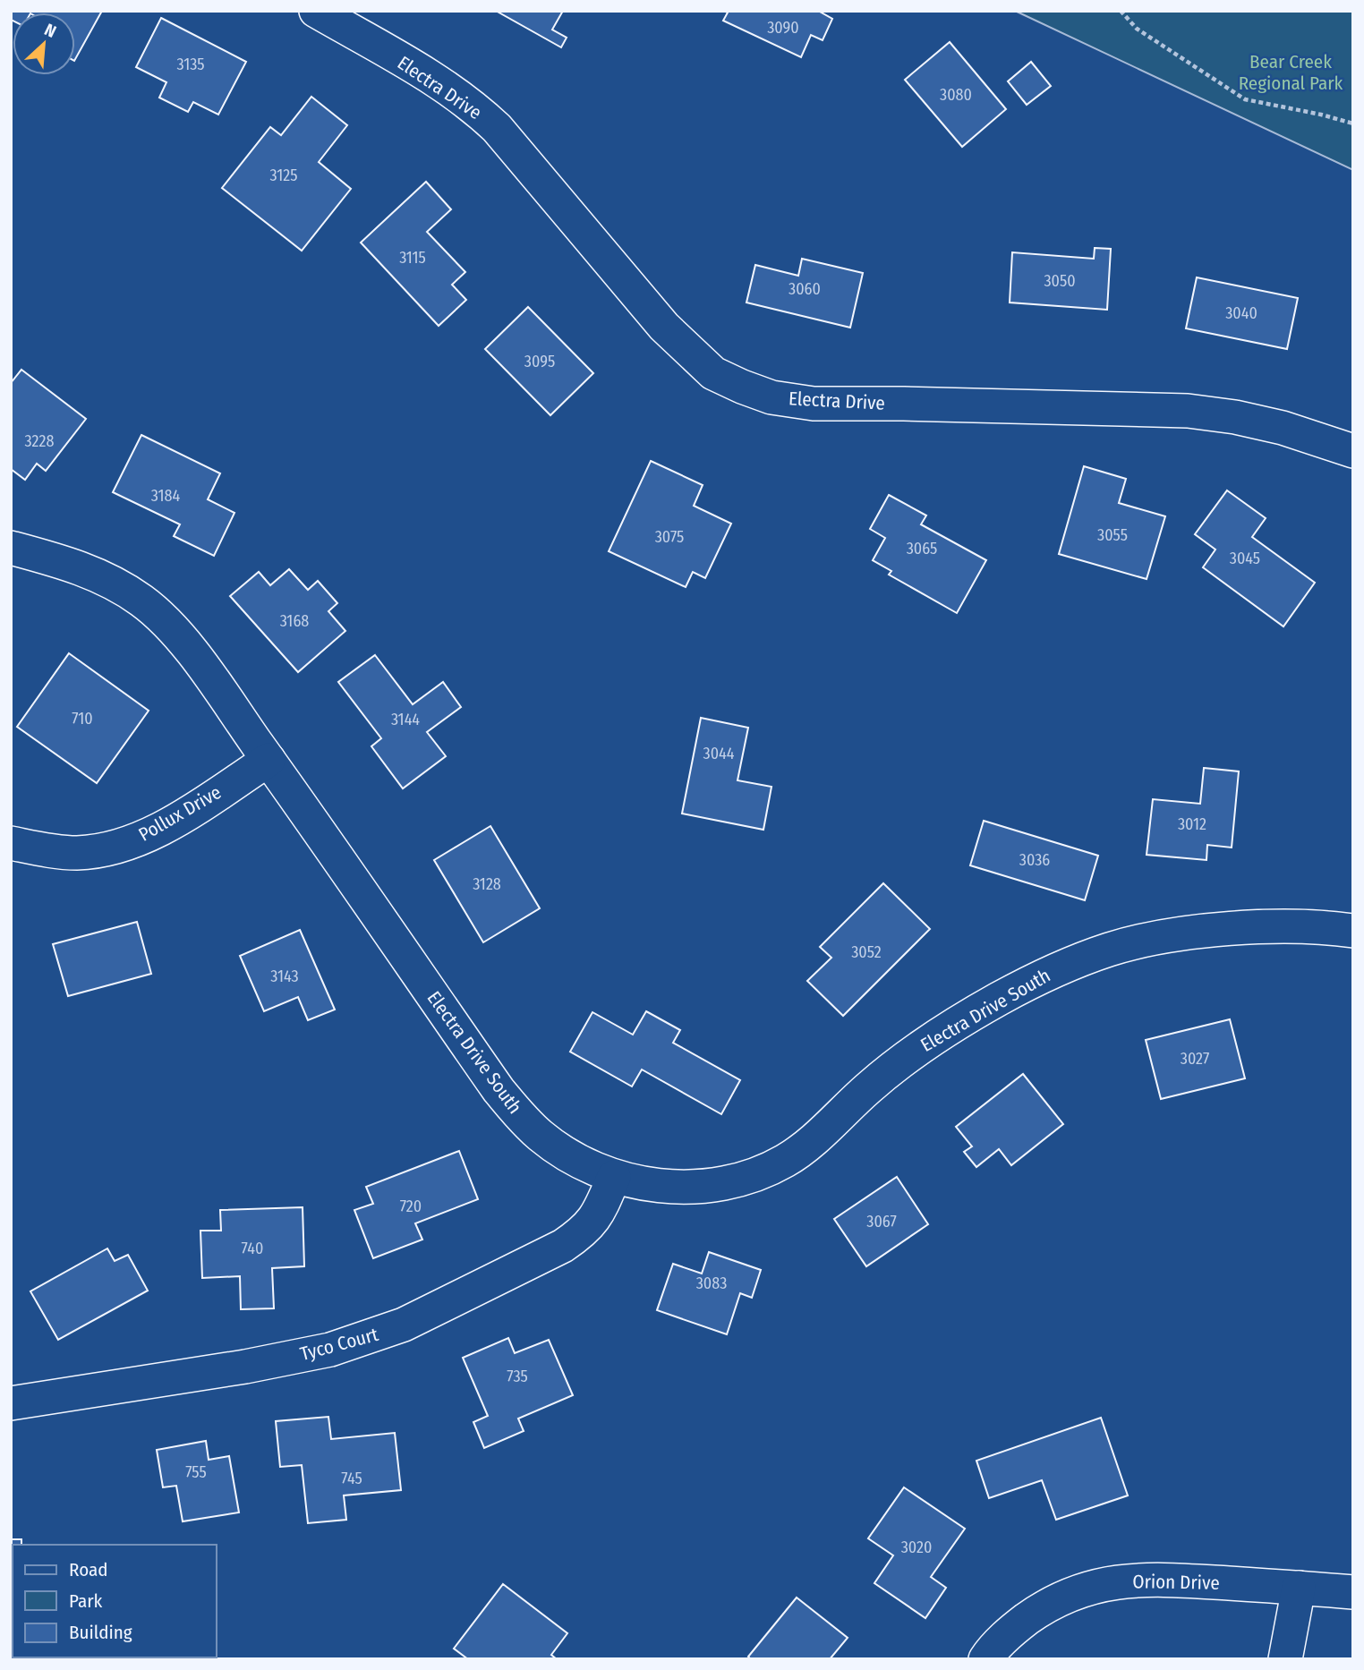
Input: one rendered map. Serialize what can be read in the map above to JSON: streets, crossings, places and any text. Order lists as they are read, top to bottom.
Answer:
{
  "streets": {
    "street": [
      "Electra Drive",
      "Pollux Drive",
      "Electra Drive South",
      "Tyco Court",
      "Orion Drive"
    ]
  },
  "crossings": [
    ["Pollux Drive", "Electra Drive South"],
    ["Electra Drive South", "Tyco Court"]
  ],
  "parks": ["Bear Creek Regional Park"],
  "house_numbers": [
    "3090",
    "3135",
    "3080",
    "3125",
    "3115",
    "3050",
    "3060",
    "3040",
    "3095",
    "3228",
    "3184",
    "3055",
    "3075",
    "3065",
    "3045",
    "3168",
    "710",
    "3144",
    "3044",
    "3012",
    "3036",
    "3128",
    "3052",
    "3143",
    "3027",
    "720",
    "3067",
    "740",
    "3083",
    "735",
    "755",
    "745",
    "3020"
  ],
  "legend": ["Road", "Park", "Building"],
  "north": "top right"
}
